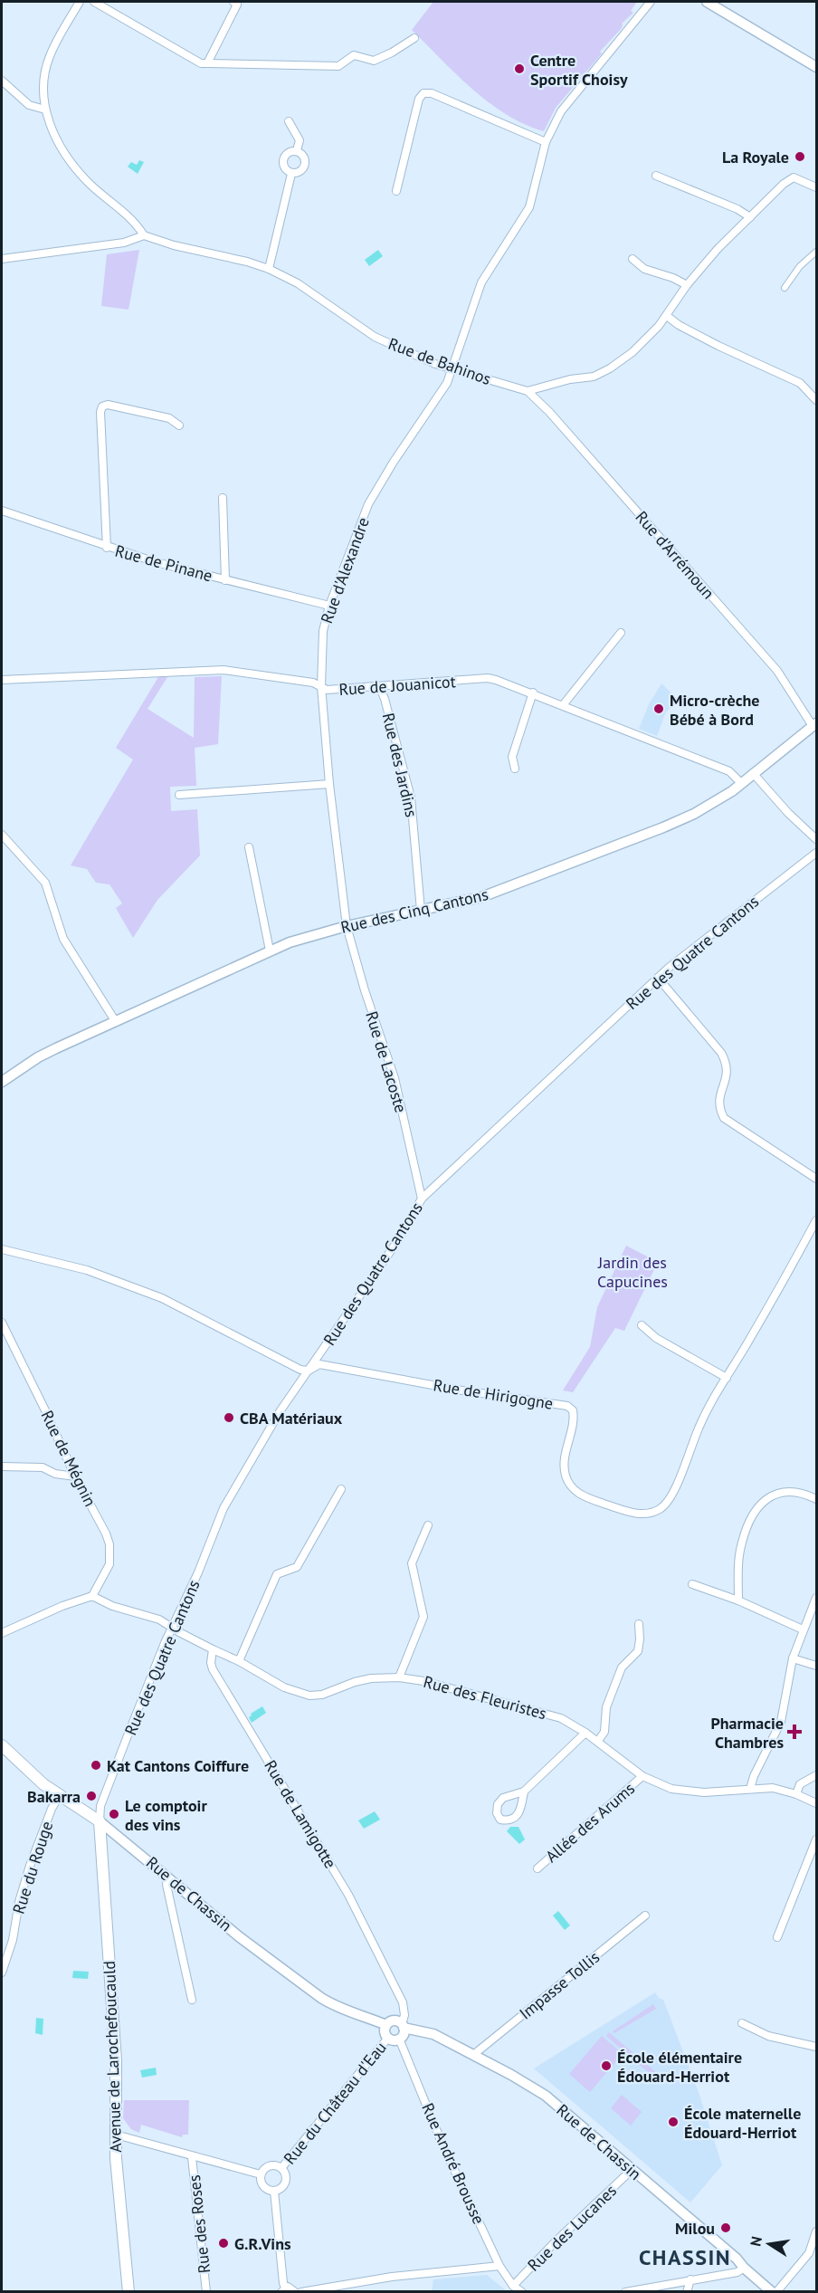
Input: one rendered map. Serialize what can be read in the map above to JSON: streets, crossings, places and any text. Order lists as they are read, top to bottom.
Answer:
{
  "streets": {
    "main road": ["Rue de Chassin", "Avenue de Larochefoucauld"],
    "street": [
      "Rue de Bahinos",
      "Rue d'Arrémoun",
      "Rue de Pinane",
      "Rue d'Alexandre",
      "Rue de Jouanicot",
      "Rue des Jardins",
      "Rue des Cinq Cantons",
      "Rue des Quatre Cantons",
      "Rue de Lacoste",
      "Rue de Hirigogne",
      "Rue de Mégnin",
      "Rue des Fleuristes",
      "Rue de Lamigotte",
      "Allée des Arums",
      "Rue du Rouge",
      "Impasse Tollis",
      "Rue du Château d'Eau",
      "Rue André Brousse",
      "Rue des Roses",
      "Rue des Lucanes"
    ]
  },
  "crossings": [
    ["Rue de Bahinos", "Rue d'Arrémoun"],
    ["Rue de Bahinos", "Rue d'Alexandre"],
    ["Rue d'Arrémoun", "Rue des Cinq Cantons"],
    ["Rue de Pinane", "Rue d'Alexandre"],
    ["Rue d'Alexandre", "Rue de Jouanicot"],
    ["Rue d'Alexandre", "Rue des Cinq Cantons"],
    ["Rue d'Alexandre", "Rue de Lacoste"],
    ["Rue de Jouanicot", "Rue des Jardins"],
    ["Rue de Jouanicot", "Rue des Cinq Cantons"],
    ["Rue des Jardins", "Rue des Cinq Cantons"],
    ["Rue des Cinq Cantons", "Rue de Lacoste"],
    ["Rue des Quatre Cantons", "Rue de Lacoste"],
    ["Rue des Quatre Cantons", "Rue de Hirigogne"],
    ["Rue des Quatre Cantons", "Rue de Chassin"],
    ["Rue des Quatre Cantons", "Avenue de Larochefoucauld"],
    ["Rue des Fleuristes", "Rue de Lamigotte"],
    ["Rue des Fleuristes", "Allée des Arums"],
    ["Rue de Lamigotte", "Rue de Chassin"],
    ["Rue de Lamigotte", "Rue du Château d'Eau"],
    ["Rue de Lamigotte", "Rue André Brousse"],
    ["Rue du Rouge", "Rue de Chassin"],
    ["Rue de Chassin", "Impasse Tollis"],
    ["Rue de Chassin", "Avenue de Larochefoucauld"],
    ["Rue de Chassin", "Rue du Château d'Eau"],
    ["Rue de Chassin", "Rue André Brousse"],
    ["Rue de Chassin", "Rue des Lucanes"],
    ["Rue du Château d'Eau", "Rue André Brousse"],
    ["Rue André Brousse", "Rue des Lucanes"]
  ],
  "districts": ["CHASSIN"],
  "parks": ["Jardin des Capucines"],
  "places": {
    "other": [
      "Centre Sportif Choisy",
      "La Royale",
      "Micro-crèche Bébé à Bord",
      "CBA Matériaux",
      "Kat Cantons Coiffure",
      "Bakarra",
      "Le comptoir des vins",
      "École élémentaire Édouard-Herriot",
      "École maternelle Édouard-Herriot",
      "Milou",
      "G.R.Vins"
    ],
    "health": ["Pharmacie Chambres"]
  },
  "north": "left"
}
